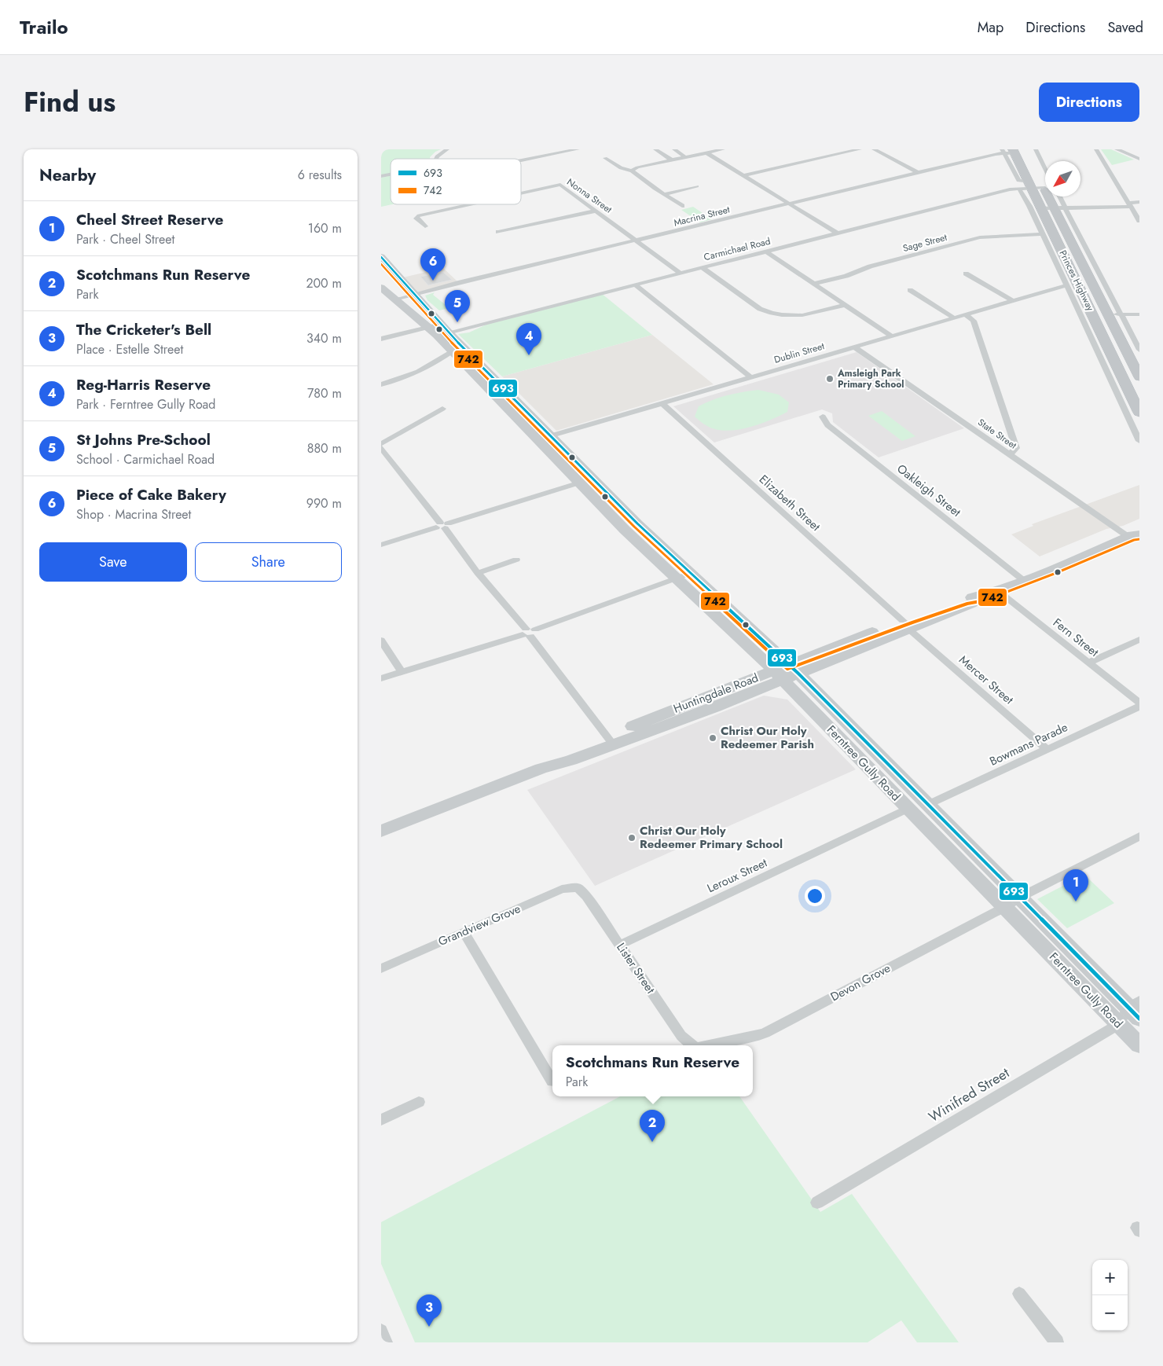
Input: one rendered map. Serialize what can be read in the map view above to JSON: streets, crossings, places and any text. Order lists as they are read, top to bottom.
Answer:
{
  "streets": {
    "highway": ["Princes Highway"],
    "main road": ["Huntingdale Road", "Ferntree Gully Road"],
    "street": [
      "Nonna Street",
      "Macrina Street",
      "Sage Street",
      "Carmichael Road",
      "Dublin Street",
      "State Street",
      "Oakleigh Street",
      "Elizabeth Street",
      "Fern Street",
      "Mercer Street",
      "Bowmans Parade",
      "Leroux Street",
      "Grandview Grove",
      "Lister Street",
      "Devon Grove",
      "Winifred Street"
    ]
  },
  "crossings": [
    ["Nonna Street", "Macrina Street"],
    ["Nonna Street", "Carmichael Road"],
    ["Macrina Street", "Princes Highway"],
    ["Macrina Street", "Ferntree Gully Road"],
    ["Carmichael Road", "Princes Highway"],
    ["Carmichael Road", "Ferntree Gully Road"],
    ["Dublin Street", "State Street"],
    ["Dublin Street", "Elizabeth Street"],
    ["Dublin Street", "Ferntree Gully Road"],
    ["State Street", "Huntingdale Road"],
    ["Oakleigh Street", "Huntingdale Road"],
    ["Elizabeth Street", "Mercer Street"],
    ["Elizabeth Street", "Huntingdale Road"],
    ["Fern Street", "Huntingdale Road"],
    ["Mercer Street", "Huntingdale Road"],
    ["Mercer Street", "Bowmans Parade"],
    ["Huntingdale Road", "Ferntree Gully Road"],
    ["Bowmans Parade", "Ferntree Gully Road"],
    ["Ferntree Gully Road", "Leroux Street"],
    ["Ferntree Gully Road", "Devon Grove"],
    ["Ferntree Gully Road", "Winifred Street"],
    ["Leroux Street", "Lister Street"],
    ["Grandview Grove", "Lister Street"]
  ],
  "places": ["Amsleigh Park Primary School", "Christ Our Holy Redeemer Parish", "Christ Our Holy Redeemer Primary School"],
  "lines": ["transit line 693", "transit line 742"],
  "legend": ["693", "742"],
  "north": "bottom left",
  "page": {
    "header": "Trailo",
    "nav": ["Map", "Directions", "Saved"],
    "title": "Find us",
    "buttons": [
      "Directions",
      ["Save", "Share"]
    ],
    "heading": ["Nearby", "6 results"],
    "list": [
      {
        "mark": "1",
        "name": "Cheel Street Reserve",
        "note": "Park · Cheel Street",
        "value": "160 m"
      },
      {
        "mark": "2",
        "name": "Scotchmans Run Reserve",
        "note": "Park",
        "value": "200 m"
      },
      {
        "mark": "3",
        "name": "The Cricketer's Bell",
        "note": "Place · Estelle Street",
        "value": "340 m"
      },
      {
        "mark": "4",
        "name": "Reg-Harris Reserve",
        "note": "Park · Ferntree Gully Road",
        "value": "780 m"
      },
      {
        "mark": "5",
        "name": "St Johns Pre-School",
        "note": "School · Carmichael Road",
        "value": "880 m"
      },
      {
        "mark": "6",
        "name": "Piece of Cake Bakery",
        "note": "Shop · Macrina Street",
        "value": "990 m"
      }
    ],
    "pins": [
      "6",
      "5",
      "4",
      "1",
      "2",
      "3"
    ],
    "popup": ["Scotchmans Run Reserve", "Park"],
    "map_buttons": ["+", "−"]
  }
}
